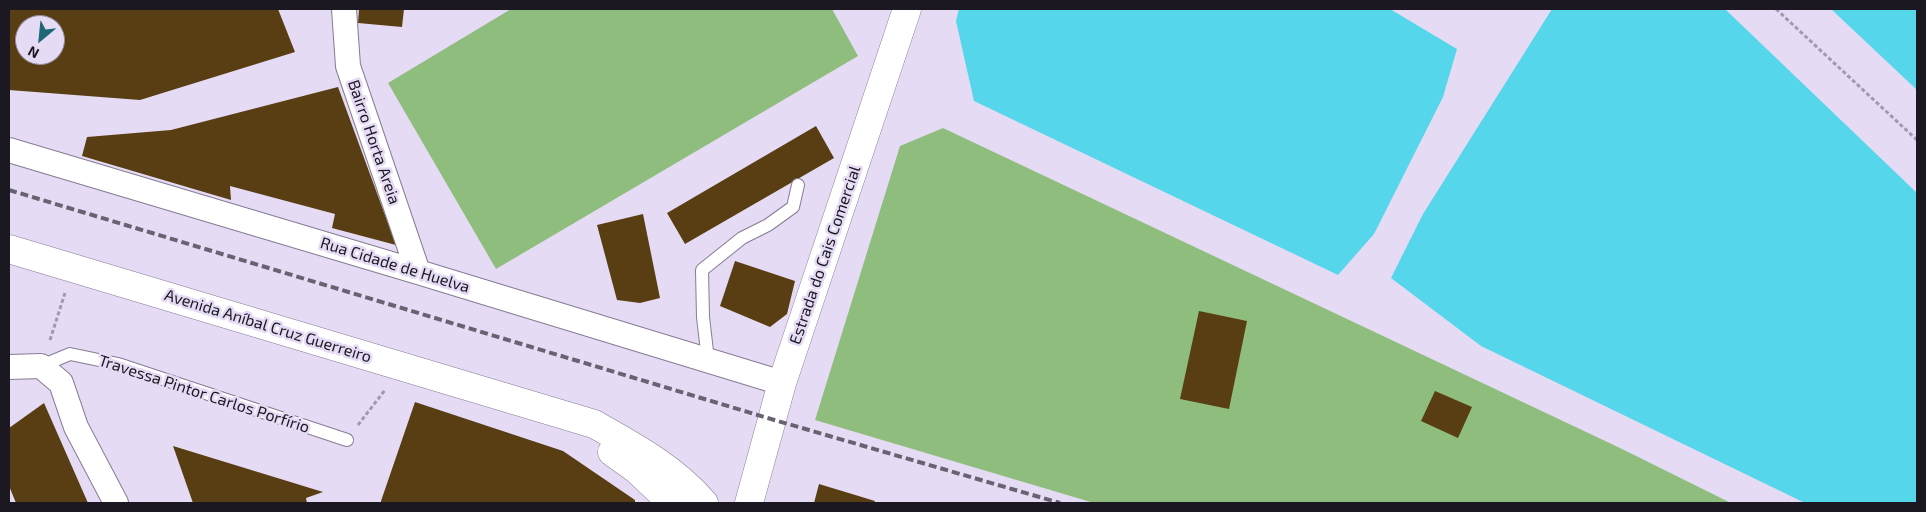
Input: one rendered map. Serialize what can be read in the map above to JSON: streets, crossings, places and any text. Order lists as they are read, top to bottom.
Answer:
{
  "streets": {
    "street": [
      "Bairro Horta Areia",
      "Estrada do Cais Comercial",
      "Rua Cidade de Huelva",
      "Avenida Aníbal Cruz Guerreiro"
    ],
    "lane": ["Travessa Pintor Carlos Porfírio"]
  },
  "crossings": [
    ["Bairro Horta Areia", "Rua Cidade de Huelva"],
    ["Estrada do Cais Comercial", "Rua Cidade de Huelva"]
  ],
  "north": "bottom left"
}
